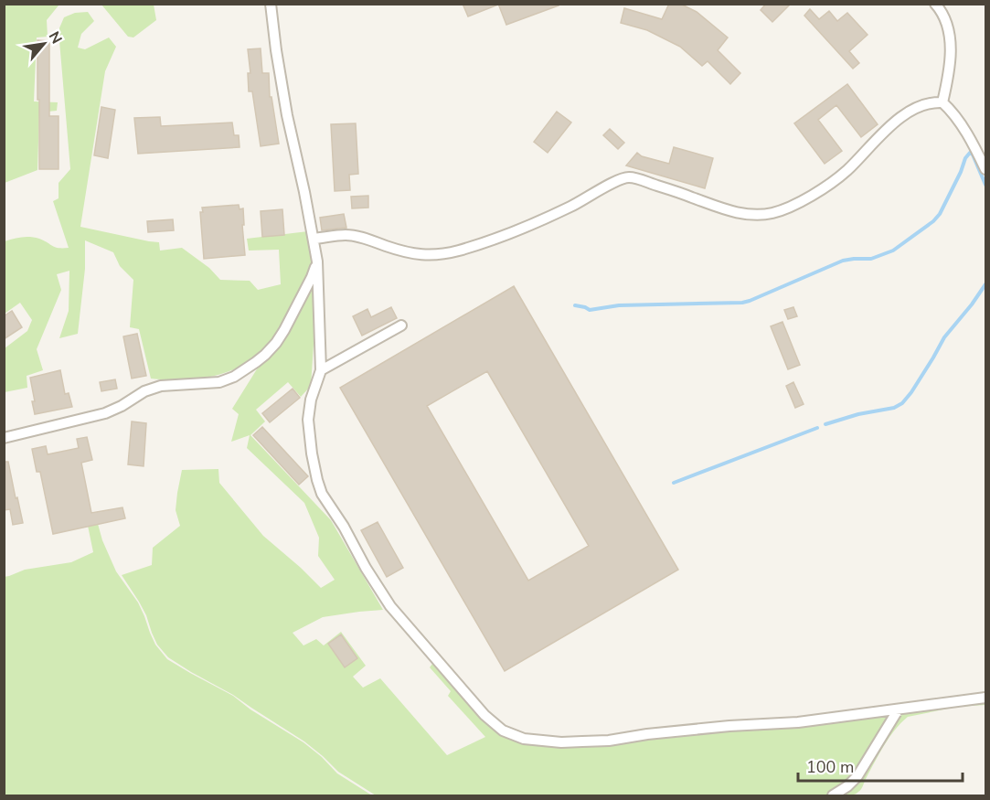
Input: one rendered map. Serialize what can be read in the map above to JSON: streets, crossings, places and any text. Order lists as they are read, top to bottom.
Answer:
{
  "scale_bar": "100 m",
  "north": "top right"
}
